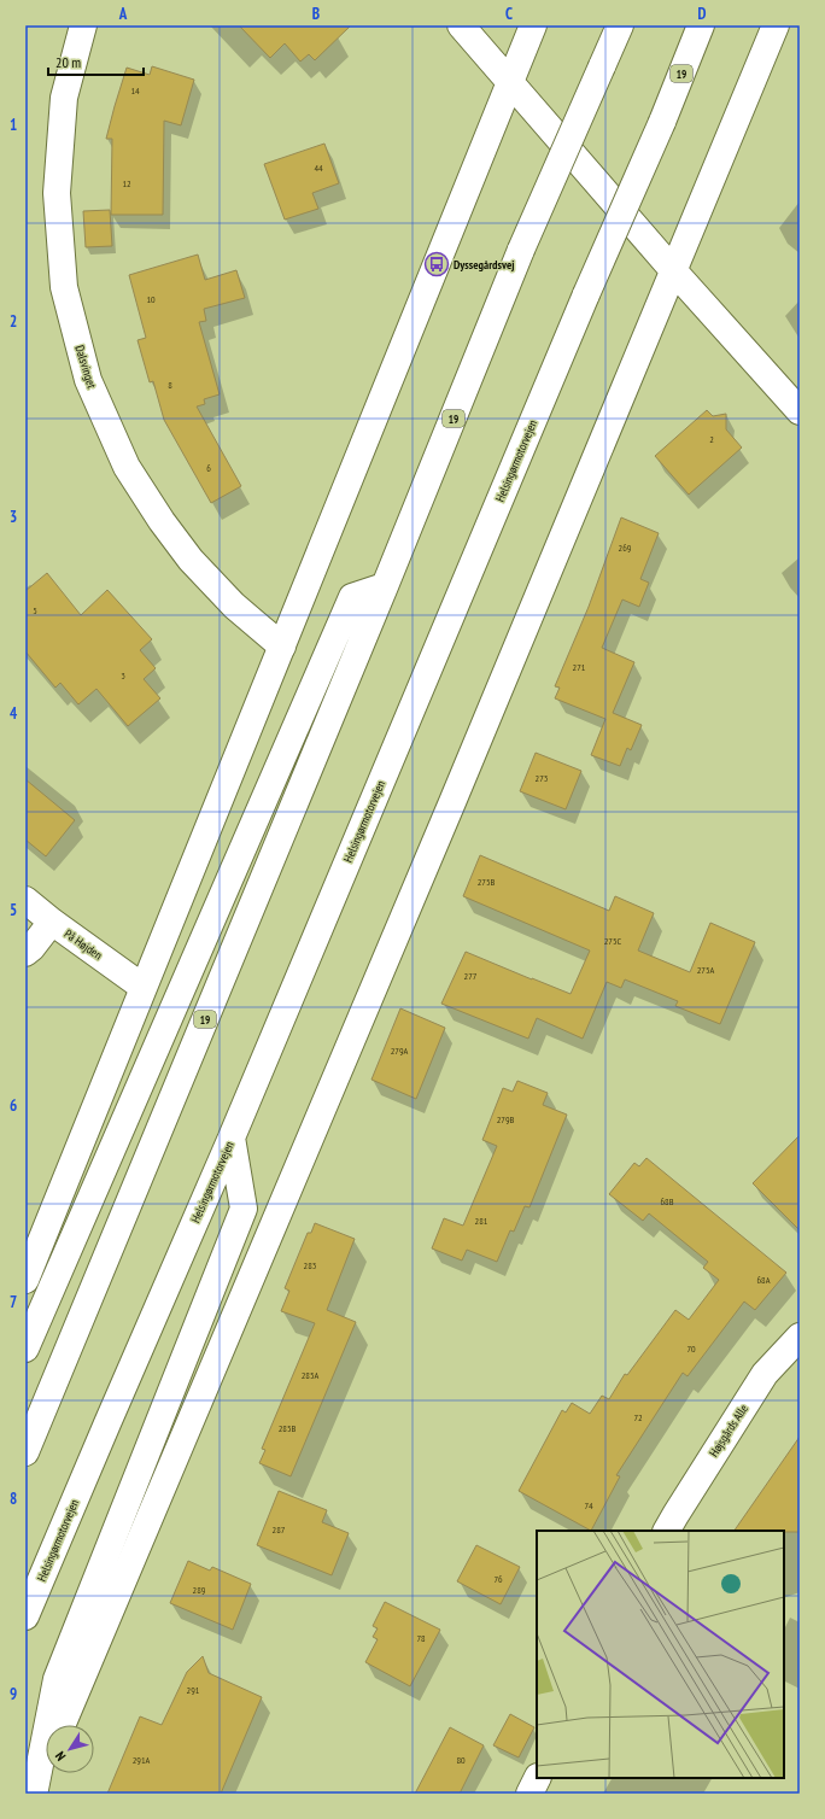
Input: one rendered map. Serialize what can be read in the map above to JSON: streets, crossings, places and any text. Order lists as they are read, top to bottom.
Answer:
{
  "streets": {
    "main road": [
      "19",
      "Dalsvinget",
      "Helsingørmotorvejen",
      "På Højden",
      "Højsgårds Alle"
    ]
  },
  "places": {
    "bus stop": ["Dyssegårdsvej"]
  },
  "house_numbers": [
    "14",
    "44",
    "12",
    "10",
    "8",
    "2",
    "6",
    "269",
    "5",
    "271",
    "3",
    "273",
    "275B",
    "275C",
    "275A",
    "277",
    "279A",
    "279B",
    "68B",
    "281",
    "283",
    "68A",
    "70",
    "285A",
    "72",
    "285B",
    "74",
    "287",
    "76",
    "289",
    "78",
    "291",
    "291A",
    "80"
  ],
  "scale_bar": "20 m",
  "north": "bottom left",
  "grid": {
    "columns": [
      "A",
      "B",
      "C",
      "D"
    ],
    "rows": [
      "1",
      "2",
      "3",
      "4",
      "5",
      "6",
      "7",
      "8",
      "9"
    ]
  }
}
